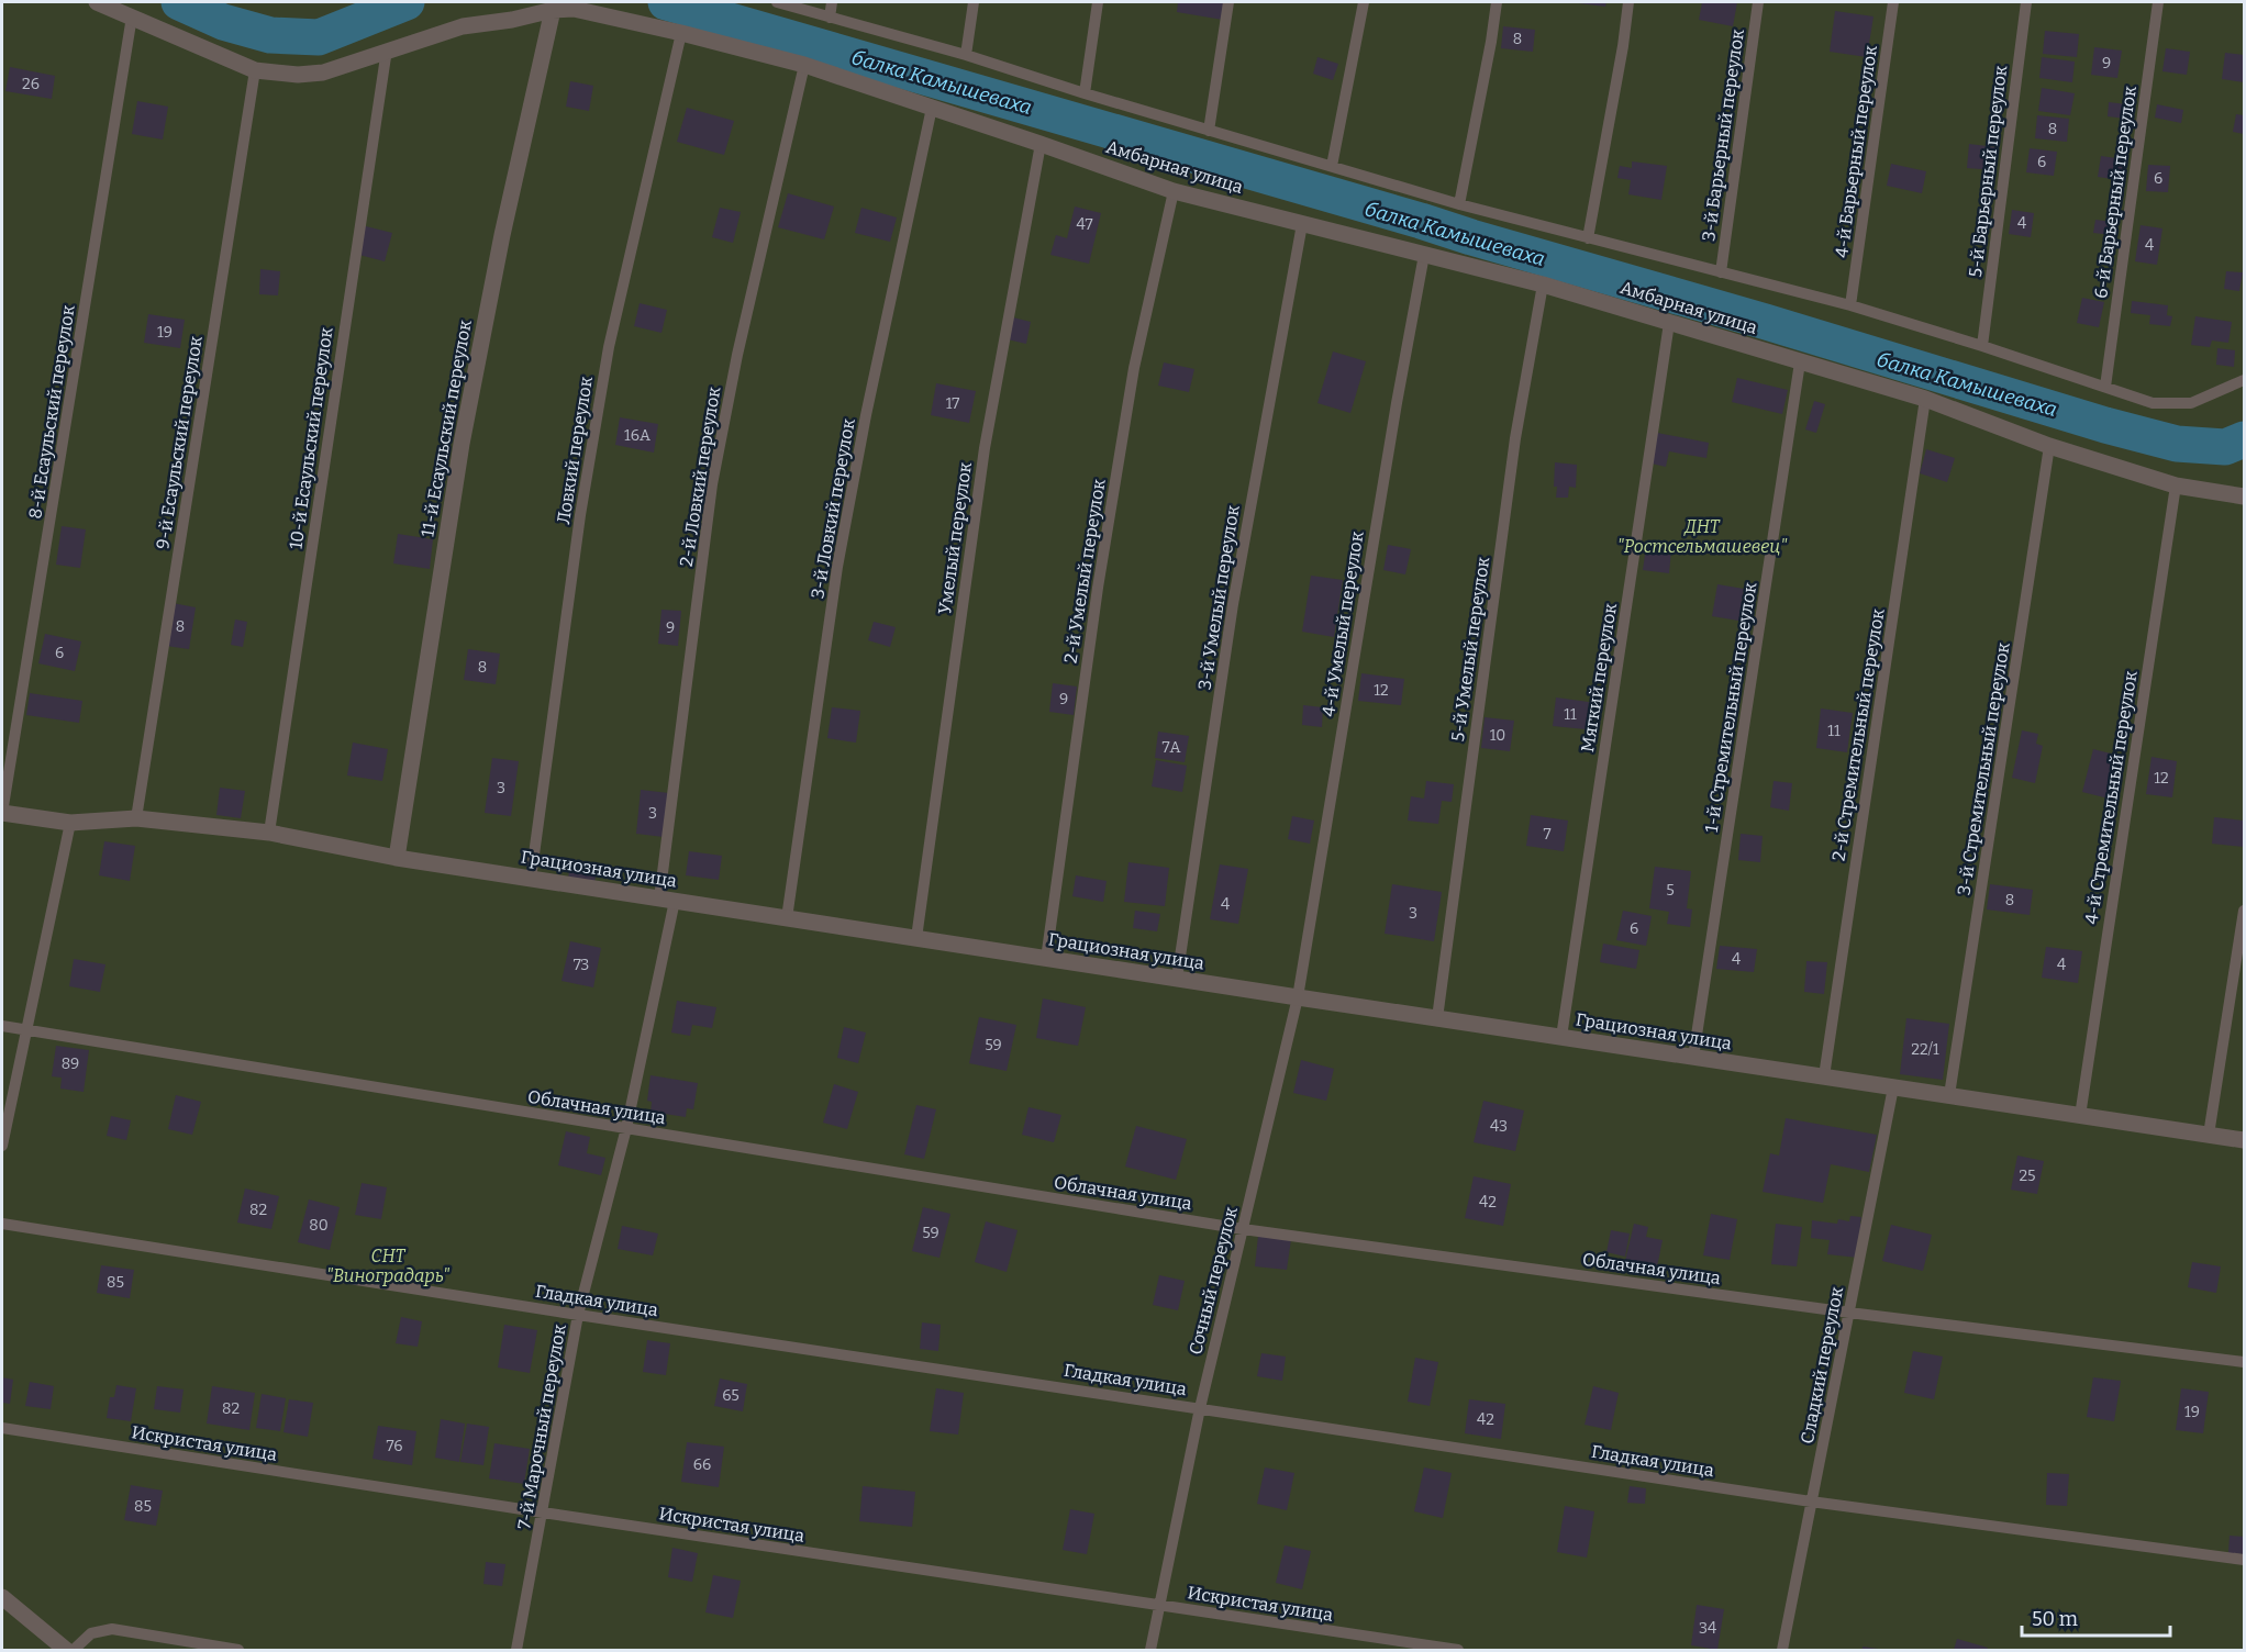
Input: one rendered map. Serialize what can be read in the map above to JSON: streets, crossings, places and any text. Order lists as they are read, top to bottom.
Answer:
{
  "streets": {
    "street": ["Амбарная улица", "11-й Есаульский переулок", "Грациозная улица"],
    "lane": [
      "3-й Барьерный переулок",
      "4-й Барьерный переулок",
      "5-й Барьерный переулок",
      "6-й Барьерный переулок",
      "8-й Есаульский переулок",
      "10-й Есаульский переулок",
      "9-й Есаульский переулок",
      "Ловкий переулок",
      "2-й Ловкий переулок",
      "3-й Ловкий переулок",
      "Умелый переулок",
      "2-й Умелый переулок",
      "3-й Умелый переулок",
      "4-й Умелый переулок",
      "5-й Умелый переулок",
      "Мягкий переулок",
      "1-й Стремительный переулок",
      "2-й Стремительный переулок",
      "3-й Стремительный переулок",
      "4-й Стремительный переулок",
      "Облачная улица",
      "Сочный переулок",
      "Гладкая улица",
      "Сладкий переулок",
      "7-й Марочный переулок",
      "Искристая улица"
    ]
  },
  "crossings": [
    ["Амбарная улица", "8-й Есаульский переулок"],
    ["Амбарная улица", "11-й Есаульский переулок"],
    ["Амбарная улица", "10-й Есаульский переулок"],
    ["Амбарная улица", "9-й Есаульский переулок"],
    ["Амбарная улица", "Ловкий переулок"],
    ["Амбарная улица", "2-й Ловкий переулок"],
    ["Амбарная улица", "3-й Ловкий переулок"],
    ["Амбарная улица", "Умелый переулок"],
    ["Амбарная улица", "2-й Умелый переулок"],
    ["Амбарная улица", "3-й Умелый переулок"],
    ["Амбарная улица", "4-й Умелый переулок"],
    ["Амбарная улица", "5-й Умелый переулок"],
    ["Амбарная улица", "Мягкий переулок"],
    ["Амбарная улица", "1-й Стремительный переулок"],
    ["Амбарная улица", "2-й Стремительный переулок"],
    ["Амбарная улица", "3-й Стремительный переулок"],
    ["Амбарная улица", "4-й Стремительный переулок"],
    ["8-й Есаульский переулок", "Грациозная улица"],
    ["11-й Есаульский переулок", "Грациозная улица"],
    ["10-й Есаульский переулок", "Грациозная улица"],
    ["9-й Есаульский переулок", "Грациозная улица"],
    ["Ловкий переулок", "Грациозная улица"],
    ["2-й Ловкий переулок", "Грациозная улица"],
    ["2-й Ловкий переулок", "7-й Марочный переулок"],
    ["3-й Ловкий переулок", "Грациозная улица"],
    ["Умелый переулок", "Грациозная улица"],
    ["2-й Умелый переулок", "Грациозная улица"],
    ["3-й Умелый переулок", "Грациозная улица"],
    ["4-й Умелый переулок", "Грациозная улица"],
    ["4-й Умелый переулок", "Сочный переулок"],
    ["5-й Умелый переулок", "Грациозная улица"],
    ["Мягкий переулок", "Грациозная улица"],
    ["1-й Стремительный переулок", "Грациозная улица"],
    ["2-й Стремительный переулок", "Грациозная улица"],
    ["3-й Стремительный переулок", "Грациозная улица"],
    ["4-й Стремительный переулок", "Грациозная улица"],
    ["Грациозная улица", "Сочный переулок"],
    ["Грациозная улица", "Сладкий переулок"],
    ["Грациозная улица", "7-й Марочный переулок"],
    ["Облачная улица", "Сочный переулок"],
    ["Облачная улица", "Сладкий переулок"],
    ["Облачная улица", "7-й Марочный переулок"],
    ["Сочный переулок", "Гладкая улица"],
    ["Сочный переулок", "Искристая улица"],
    ["Гладкая улица", "Сладкий переулок"],
    ["Гладкая улица", "7-й Марочный переулок"],
    ["7-й Марочный переулок", "Искристая улица"]
  ],
  "water": ["балка Камышеваха"],
  "parks": ["ДНТ \"Ростсельмашевец\"", "СНТ \"Виноградарь\""],
  "house_numbers": [
    "8",
    "9",
    "26",
    "8",
    "6",
    "6",
    "4",
    "47",
    "4",
    "19",
    "17",
    "16А",
    "8",
    "9",
    "6",
    "8",
    "12",
    "9",
    "11",
    "11",
    "10",
    "7А",
    "12",
    "3",
    "3",
    "7",
    "5",
    "8",
    "4",
    "3",
    "6",
    "4",
    "73",
    "4",
    "59",
    "22/1",
    "89",
    "43",
    "25",
    "42",
    "82",
    "80",
    "59",
    "85",
    "65",
    "82",
    "19",
    "42",
    "76",
    "66",
    "85",
    "34"
  ],
  "scale_bar": "50 m"
}
